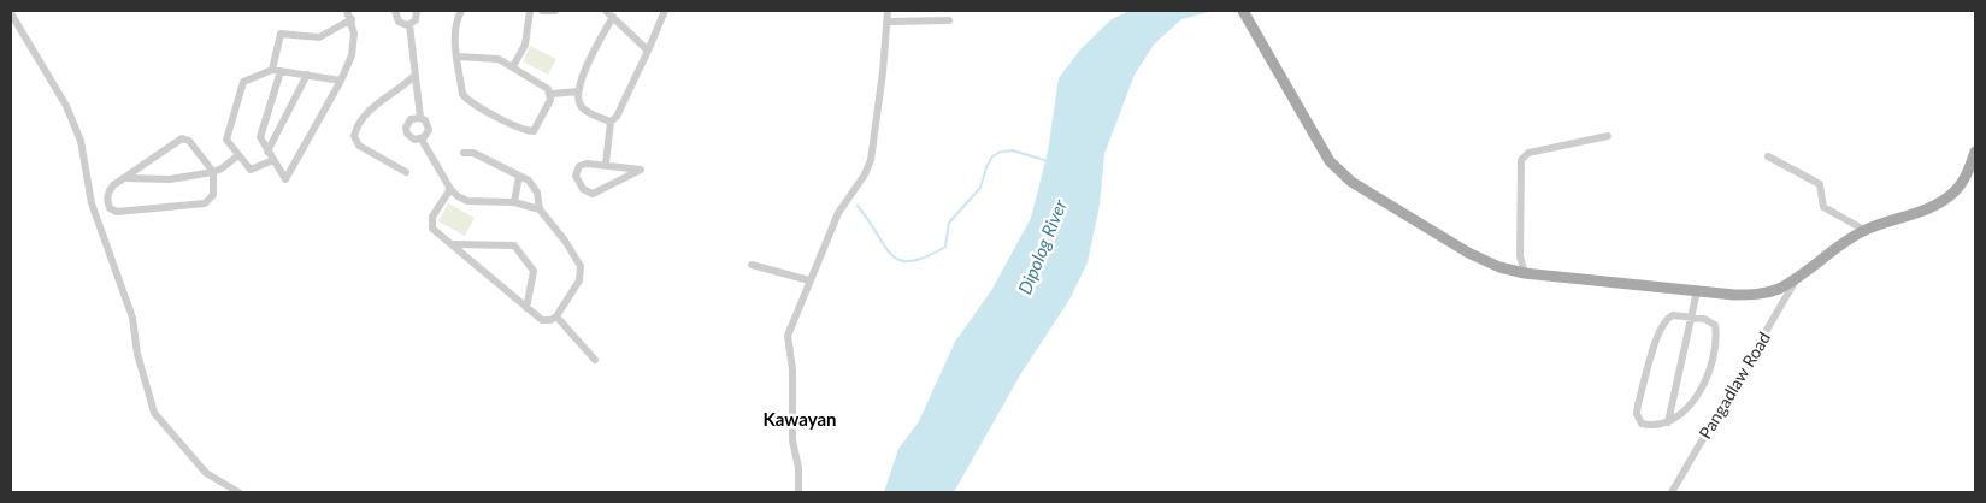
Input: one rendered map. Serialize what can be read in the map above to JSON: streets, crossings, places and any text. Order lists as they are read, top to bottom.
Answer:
{
  "streets": {
    "street": ["Pangadlaw Road"]
  },
  "districts": ["Kawayan"],
  "water": ["Dipolog River"]
}
